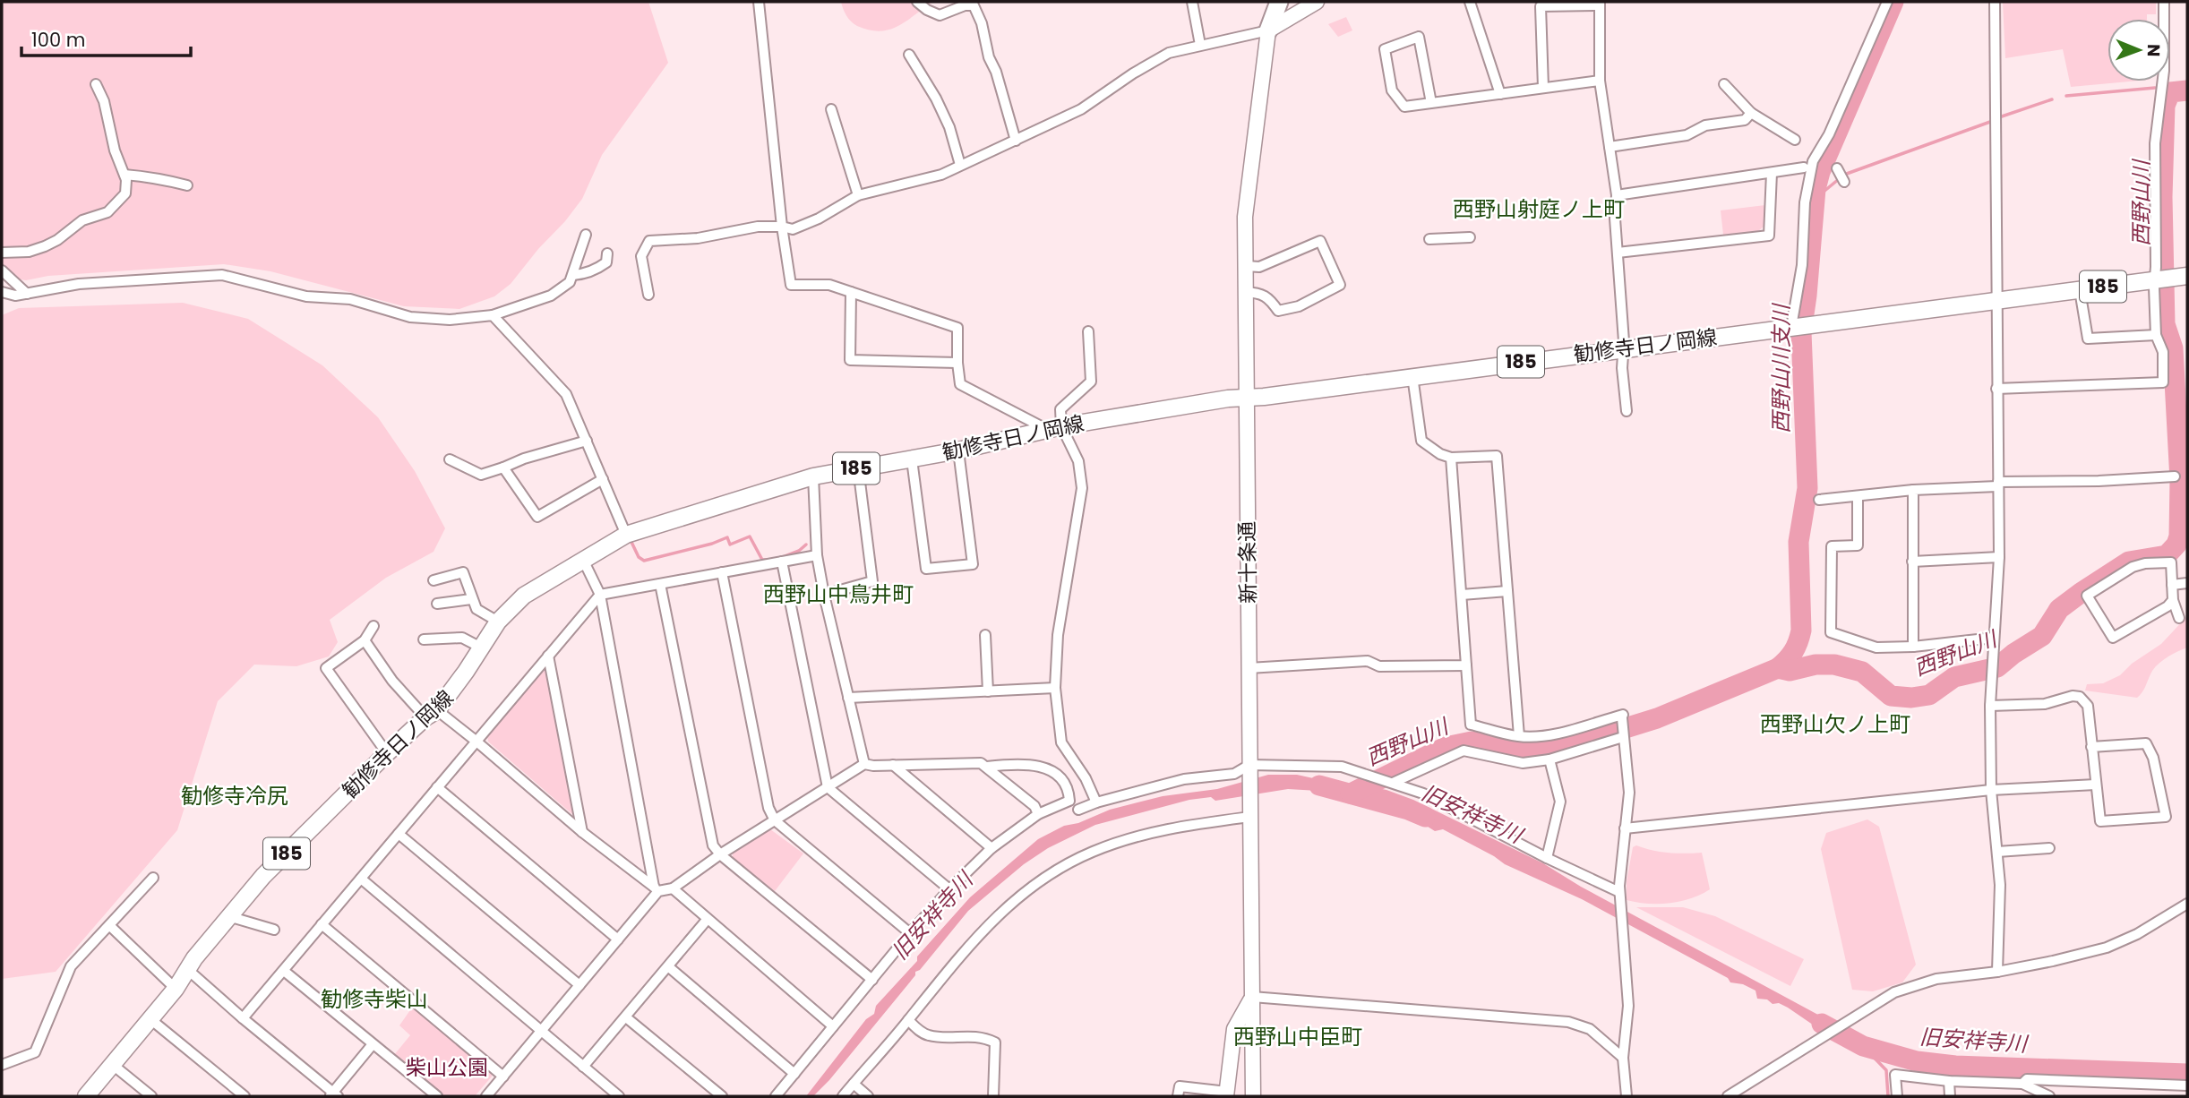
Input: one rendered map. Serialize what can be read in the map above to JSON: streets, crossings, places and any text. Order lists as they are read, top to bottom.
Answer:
{
  "streets": {
    "main road": ["185", "勧修寺日ノ岡線", "新十条通"]
  },
  "crossings": [
    ["勧修寺日ノ岡線", "新十条通"]
  ],
  "districts": [
    "西野山射庭ノ上町",
    "西野山中鳥井町",
    "西野山欠ノ上町",
    "勧修寺冷尻",
    "勧修寺柴山",
    "西野山中臣町"
  ],
  "water": ["西野山川", "西野山川支川", "旧安祥寺川"],
  "parks": ["柴山公園"],
  "scale_bar": "100 m",
  "north": "right"
}
